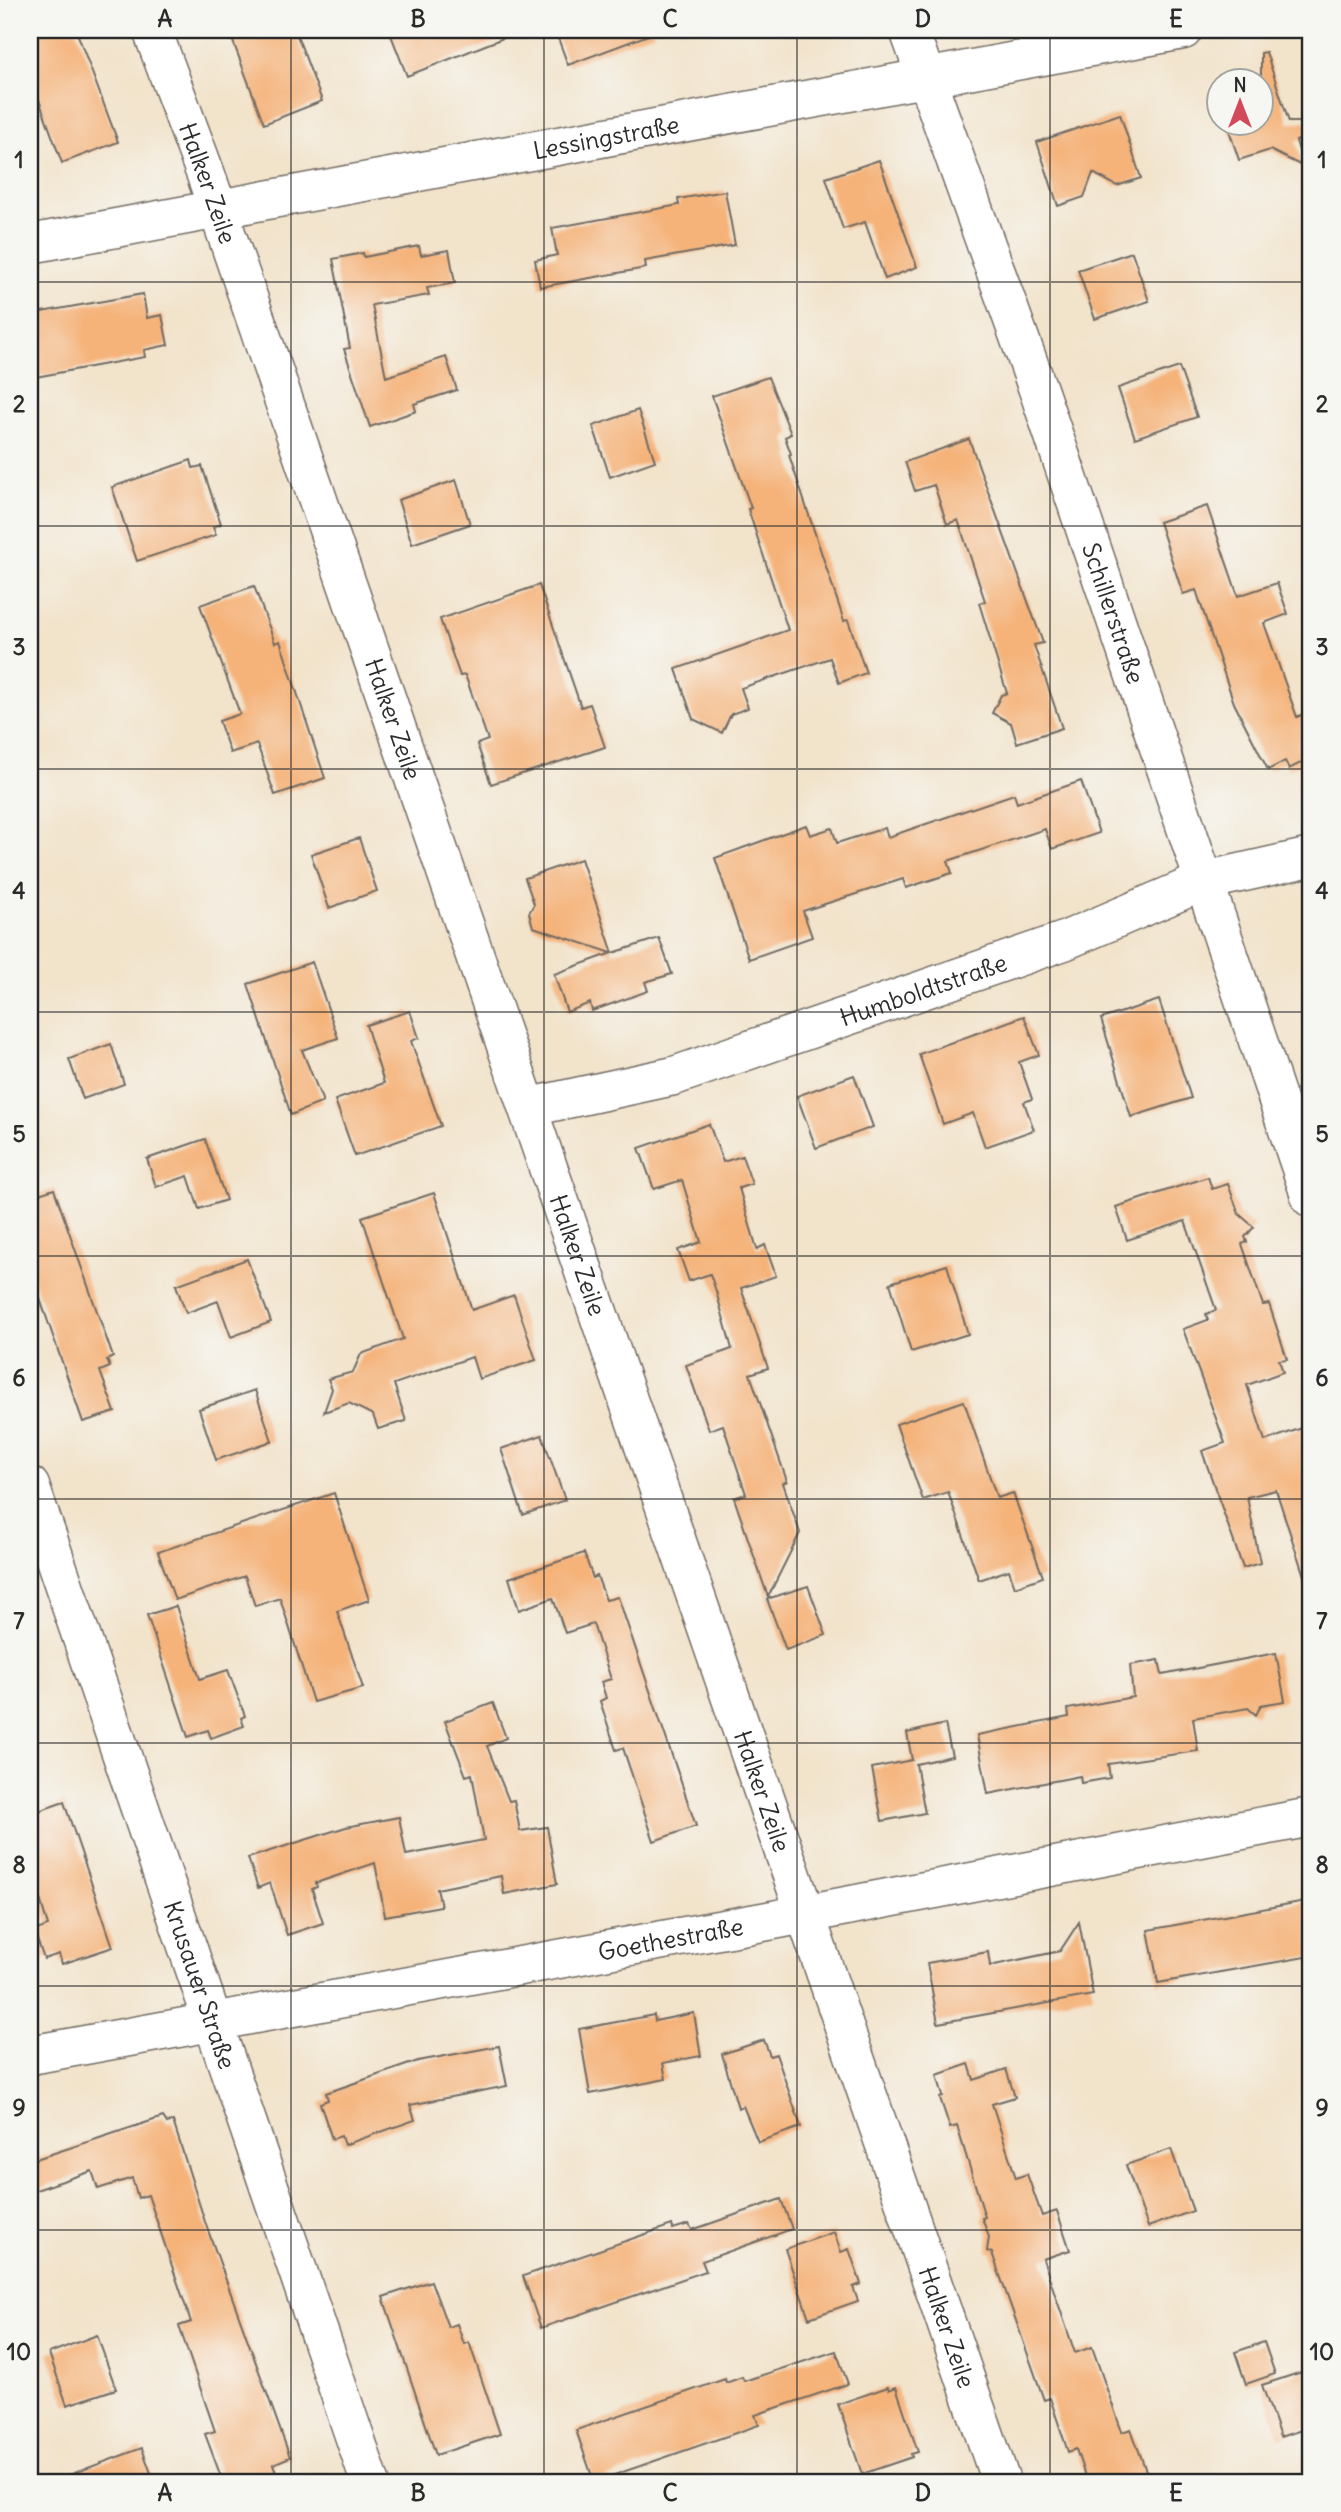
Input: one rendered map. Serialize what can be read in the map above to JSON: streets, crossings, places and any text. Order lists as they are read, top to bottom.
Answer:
{
  "streets": {
    "street": [
      "Lessingstraße",
      "Halker Zeile",
      "Schillerstraße",
      "Humboldtstraße",
      "Goethestraße",
      "Krusauer Straße"
    ]
  },
  "crossings": [
    ["Lessingstraße", "Halker Zeile"],
    ["Lessingstraße", "Schillerstraße"],
    ["Halker Zeile", "Humboldtstraße"],
    ["Halker Zeile", "Goethestraße"],
    ["Schillerstraße", "Humboldtstraße"],
    ["Goethestraße", "Krusauer Straße"]
  ],
  "north": "top",
  "grid": {
    "columns": [
      "A",
      "B",
      "C",
      "D",
      "E"
    ],
    "rows": [
      "1",
      "2",
      "3",
      "4",
      "5",
      "6",
      "7",
      "8",
      "9",
      "10"
    ]
  }
}
